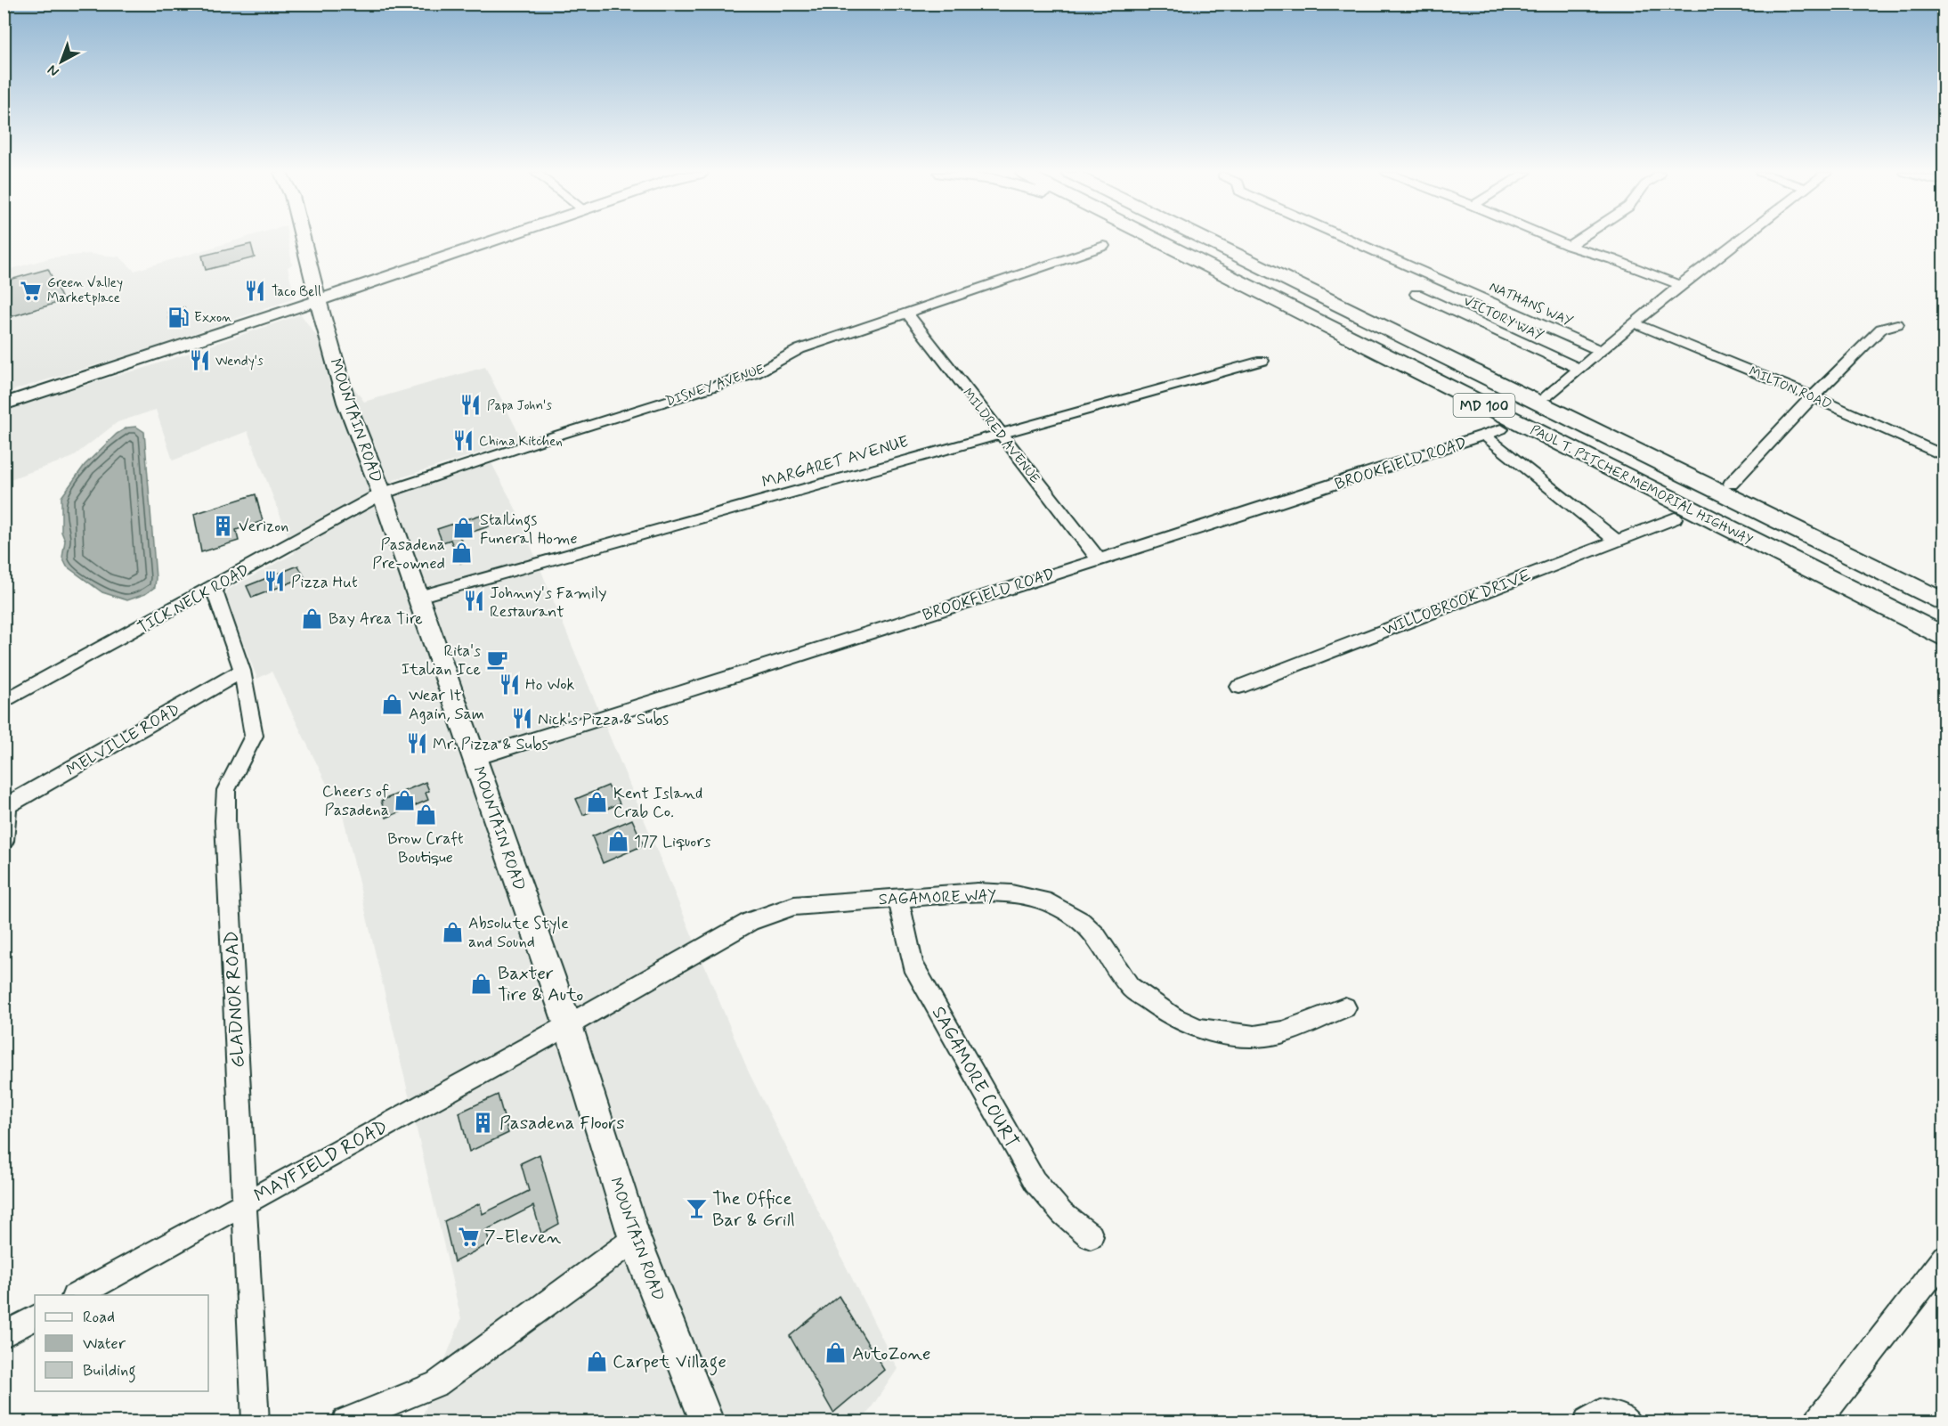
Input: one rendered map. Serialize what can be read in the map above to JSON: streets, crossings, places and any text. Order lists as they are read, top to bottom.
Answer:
{
  "streets": {
    "highway": ["MD 100", "PAUL T. PITCHER MEMORIAL HIGHWAY"],
    "main road": ["MOUNTAIN ROAD"],
    "street": [
      "NATHANS WAY",
      "VICTORY WAY",
      "DISNEY AVENUE",
      "MILTON ROAD",
      "MILDRED AVENUE",
      "MARGARET AVENUE",
      "BROOKFIELD ROAD",
      "TICK NECK ROAD",
      "WILLOBROOK DRIVE",
      "MELVILLE ROAD",
      "SAGAMORE WAY",
      "GLADNOR ROAD",
      "SAGAMORE COURT",
      "MAYFIELD ROAD"
    ]
  },
  "crossings": [
    ["DISNEY AVENUE", "MOUNTAIN ROAD"],
    ["DISNEY AVENUE", "MILDRED AVENUE"],
    ["DISNEY AVENUE", "TICK NECK ROAD"],
    ["MOUNTAIN ROAD", "MARGARET AVENUE"],
    ["MOUNTAIN ROAD", "BROOKFIELD ROAD"],
    ["MOUNTAIN ROAD", "TICK NECK ROAD"],
    ["MOUNTAIN ROAD", "SAGAMORE WAY"],
    ["MOUNTAIN ROAD", "MAYFIELD ROAD"],
    ["MILDRED AVENUE", "MARGARET AVENUE"],
    ["MILDRED AVENUE", "BROOKFIELD ROAD"],
    ["TICK NECK ROAD", "GLADNOR ROAD"],
    ["MELVILLE ROAD", "GLADNOR ROAD"],
    ["SAGAMORE WAY", "SAGAMORE COURT"],
    ["SAGAMORE WAY", "MAYFIELD ROAD"],
    ["GLADNOR ROAD", "MAYFIELD ROAD"]
  ],
  "places": {
    "supermarket": ["Green Valley Marketplace", "7-Eleven"],
    "restaurant": [
      "Taco Bell",
      "Wendy's",
      "Papa John's",
      "China Kitchen",
      "Pizza Hut",
      "Johnny's Family Restaurant",
      "Ho Wok",
      "Nick's Pizza & Subs",
      "Mr. Pizza & Subs"
    ],
    "fuel station": ["Exxon"],
    "building": ["Verizon", "Pasadena Floors"],
    "shop": [
      "Stallings Funeral Home",
      "Pasadena Pre-owned",
      "Bay Area Tire",
      "Wear It Again, Sam",
      "Cheers of Pasadena",
      "Kent Island Crab Co.",
      "Brow Craft Boutique",
      "177 Liquors",
      "Absolute Style and Sound",
      "Baxter Tire & Auto",
      "AutoZone",
      "Carpet Village"
    ],
    "cafe": ["Rita's Italian Ice"],
    "bar": ["The Office Bar & Grill"]
  },
  "legend": ["Road", "Water", "Building"],
  "north": "bottom left"
}
